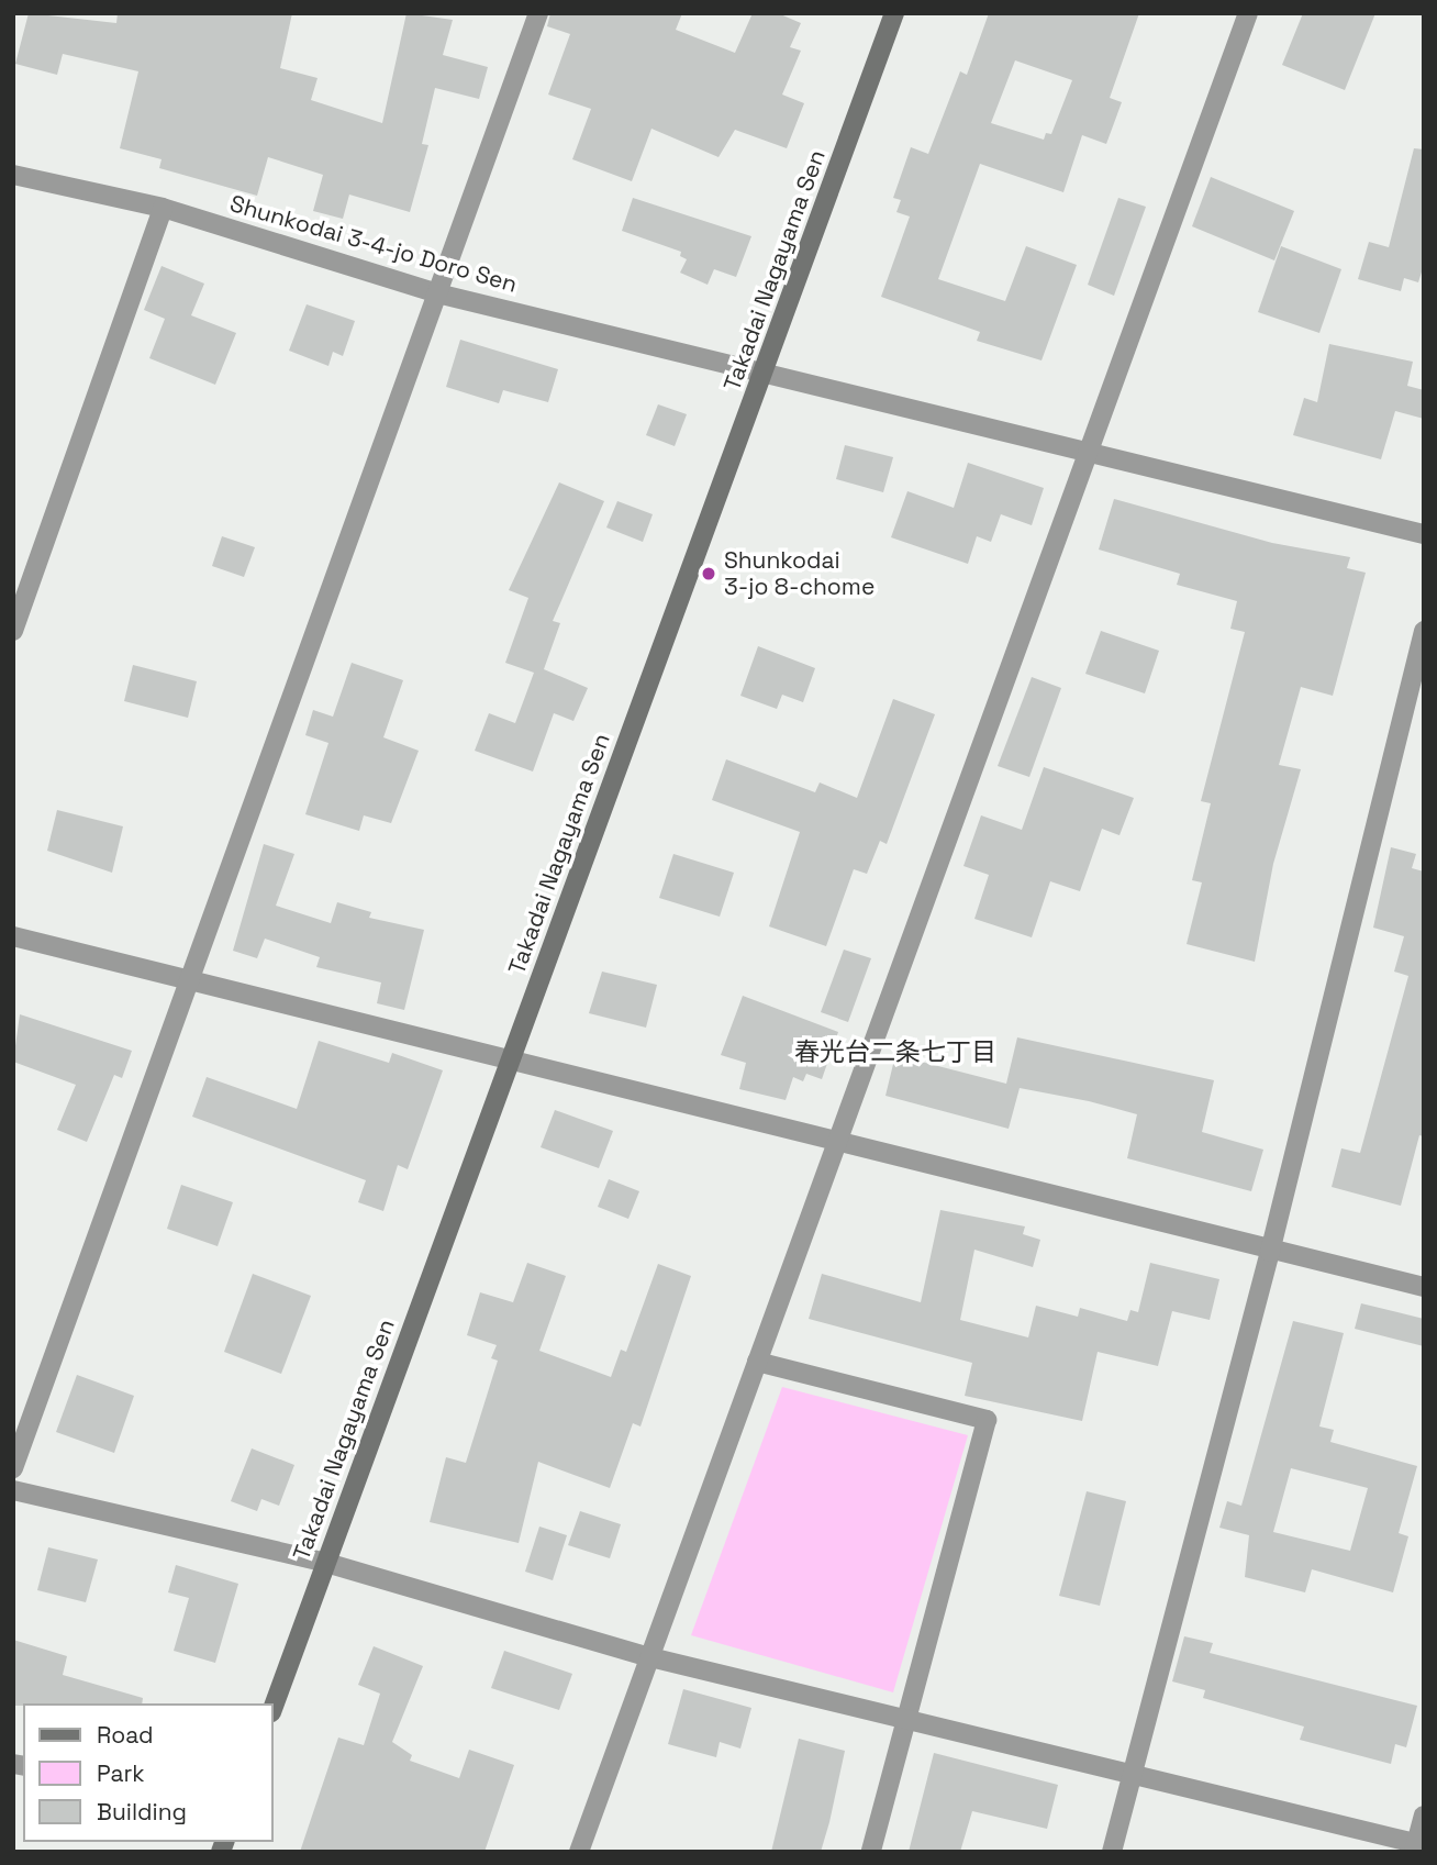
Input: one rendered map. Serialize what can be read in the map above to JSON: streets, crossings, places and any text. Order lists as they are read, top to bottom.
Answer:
{
  "streets": {
    "street": ["Shunkodai 3-4-jo Doro Sen", "Takadai Nagayama Sen"]
  },
  "crossings": [
    ["Shunkodai 3-4-jo Doro Sen", "Takadai Nagayama Sen"]
  ],
  "districts": ["春光台二条七丁目"],
  "places": ["Shunkodai 3-jo 8-chome"],
  "legend": ["Road", "Park", "Building"]
}
